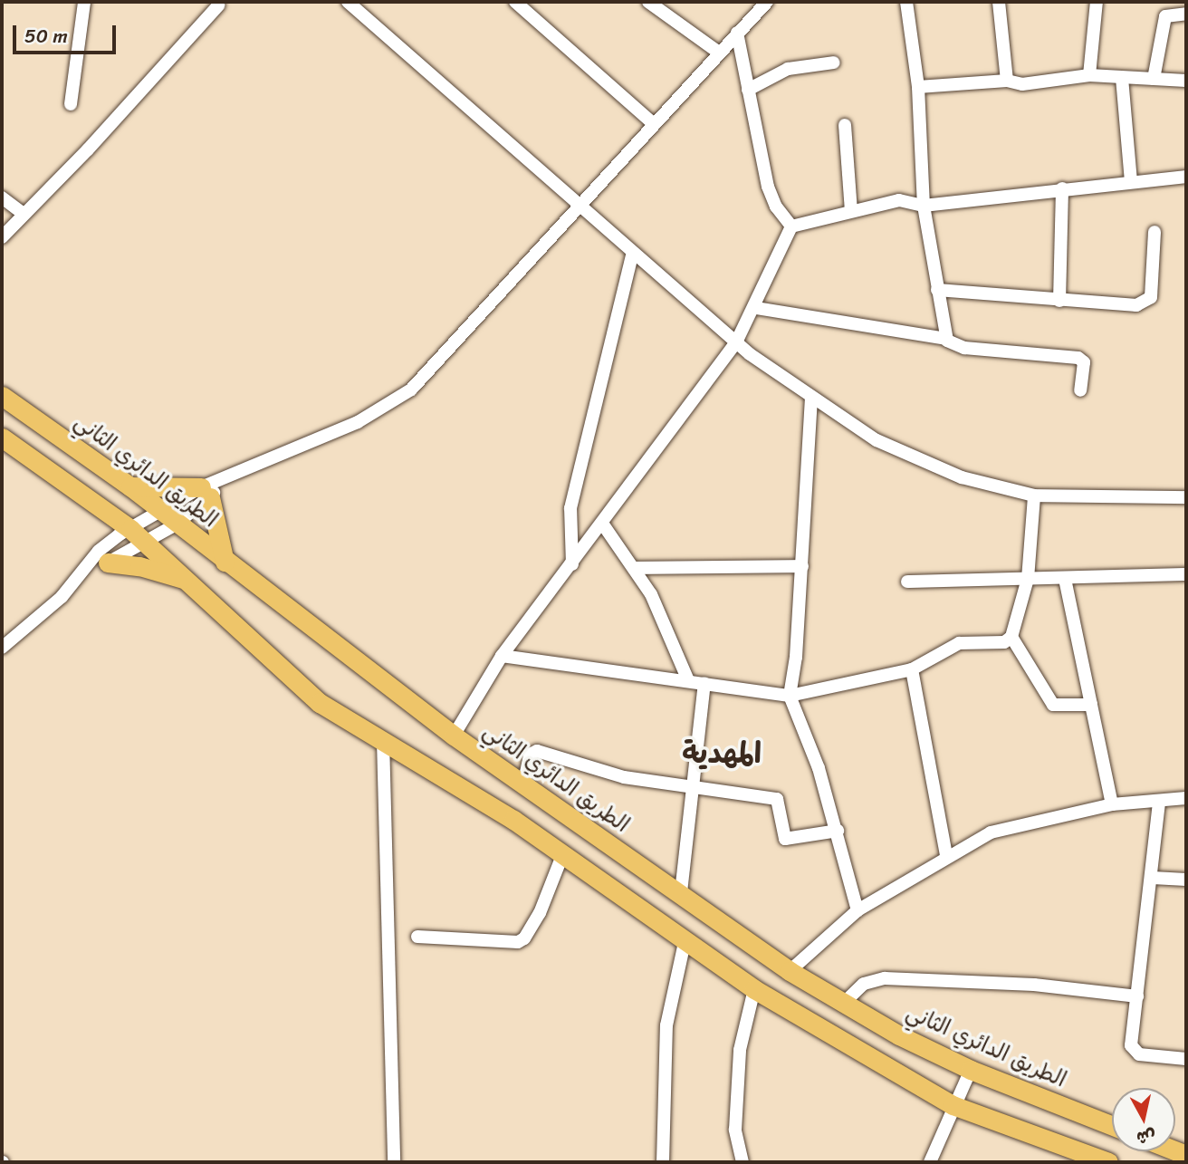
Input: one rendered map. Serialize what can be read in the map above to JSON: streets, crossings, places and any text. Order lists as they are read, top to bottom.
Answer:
{
  "streets": {
    "main road": ["الطريق الدائري الثاني"]
  },
  "districts": ["المهدية"],
  "scale_bar": "50 m",
  "north": "bottom"
}
